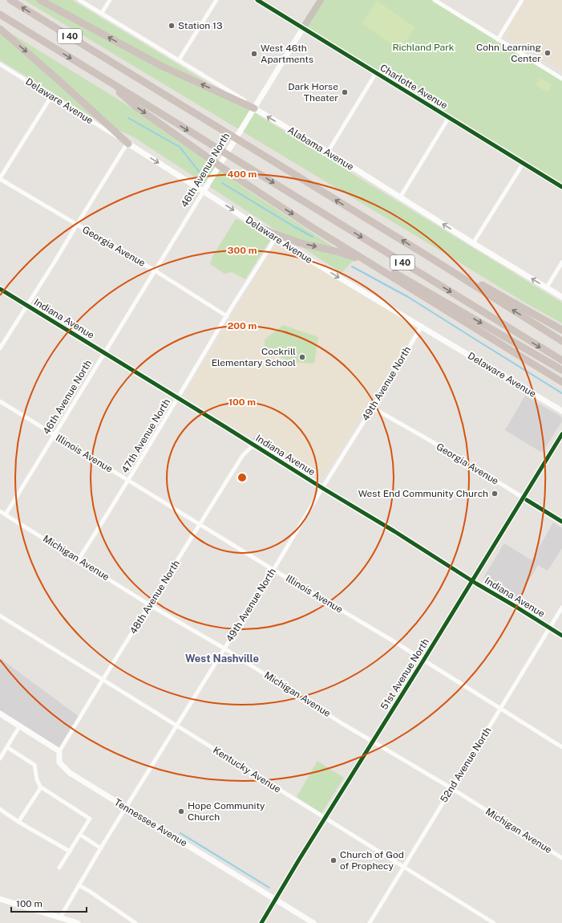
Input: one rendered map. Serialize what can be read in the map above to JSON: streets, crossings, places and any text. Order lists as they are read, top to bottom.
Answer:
{
  "streets": {
    "highway": ["I 40"],
    "main road": [
      "Charlotte Avenue",
      "Delaware Avenue",
      "Alabama Avenue",
      "46th Avenue North",
      "51st Avenue North",
      "Tennessee Avenue"
    ],
    "street": [
      "Georgia Avenue",
      "Indiana Avenue",
      "49th Avenue North",
      "47th Avenue North",
      "Illinois Avenue",
      "Michigan Avenue",
      "48th Avenue North",
      "52nd Avenue North",
      "Kentucky Avenue"
    ]
  },
  "crossings": [
    ["Charlotte Avenue", "46th Avenue North"],
    ["Delaware Avenue", "46th Avenue North"],
    ["Delaware Avenue", "49th Avenue North"],
    ["Delaware Avenue", "47th Avenue North"],
    ["Alabama Avenue", "46th Avenue North"],
    ["46th Avenue North", "Georgia Avenue"],
    ["46th Avenue North", "Indiana Avenue"],
    ["46th Avenue North", "Illinois Avenue"],
    ["46th Avenue North", "Michigan Avenue"],
    ["Georgia Avenue", "49th Avenue North"],
    ["Georgia Avenue", "47th Avenue North"],
    ["Georgia Avenue", "51st Avenue North"],
    ["Indiana Avenue", "49th Avenue North"],
    ["Indiana Avenue", "47th Avenue North"],
    ["Indiana Avenue", "48th Avenue North"],
    ["Indiana Avenue", "51st Avenue North"],
    ["Indiana Avenue", "52nd Avenue North"],
    ["49th Avenue North", "Illinois Avenue"],
    ["49th Avenue North", "Michigan Avenue"],
    ["49th Avenue North", "Kentucky Avenue"],
    ["49th Avenue North", "Tennessee Avenue"],
    ["47th Avenue North", "Illinois Avenue"],
    ["47th Avenue North", "Michigan Avenue"],
    ["Illinois Avenue", "48th Avenue North"],
    ["Illinois Avenue", "51st Avenue North"],
    ["Illinois Avenue", "52nd Avenue North"],
    ["Michigan Avenue", "48th Avenue North"],
    ["Michigan Avenue", "51st Avenue North"],
    ["Michigan Avenue", "52nd Avenue North"],
    ["48th Avenue North", "Kentucky Avenue"],
    ["48th Avenue North", "Tennessee Avenue"],
    ["51st Avenue North", "Kentucky Avenue"],
    ["51st Avenue North", "Tennessee Avenue"],
    ["52nd Avenue North", "Kentucky Avenue"]
  ],
  "one_way": ["Delaware Avenue", "Alabama Avenue"],
  "districts": ["West Nashville"],
  "parks": ["Richland Park"],
  "places": [
    "Station 13",
    "Cohn Learning Center",
    "West 46th Apartments",
    "Dark Horse Theater",
    "Cockrill Elementary School",
    "West End Community Church",
    "Hope Community Church",
    "Church of God of Prophecy"
  ],
  "scale_bar": "100 m",
  "rings": [
    "400 m",
    "300 m",
    "200 m",
    "100 m"
  ]
}
